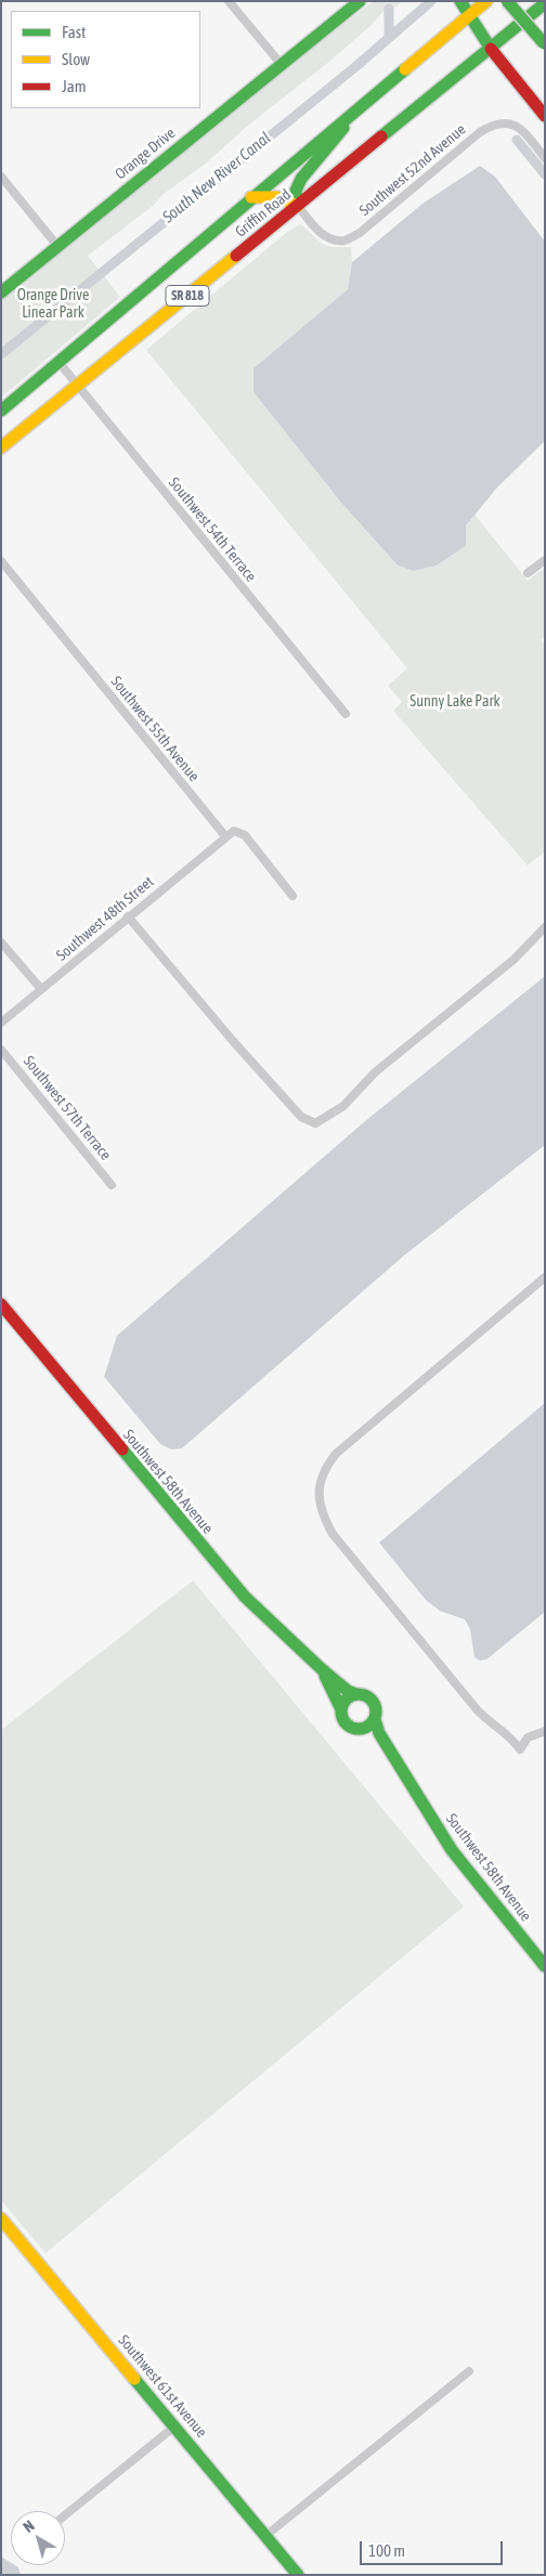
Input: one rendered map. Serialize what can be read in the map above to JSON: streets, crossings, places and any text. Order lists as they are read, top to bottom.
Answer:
{
  "streets": {
    "main road": [
      "Orange Drive",
      "Griffin Road",
      "SR 818",
      "Southwest 58th Avenue",
      "Southwest 61st Avenue"
    ],
    "street": [
      "Southwest 52nd Avenue",
      "Southwest 54th Terrace",
      "Southwest 55th Avenue",
      "Southwest 48th Street",
      "Southwest 57th Terrace"
    ]
  },
  "crossings": [
    ["Southwest 52nd Avenue", "Griffin Road"],
    ["Griffin Road", "Southwest 54th Terrace"],
    ["Southwest 55th Avenue", "Southwest 48th Street"]
  ],
  "water": ["South New River Canal"],
  "parks": ["Orange Drive Linear Park", "Sunny Lake Park"],
  "legend": ["Fast", "Slow", "Jam"],
  "scale_bar": "100 m",
  "north": "top left"
}
